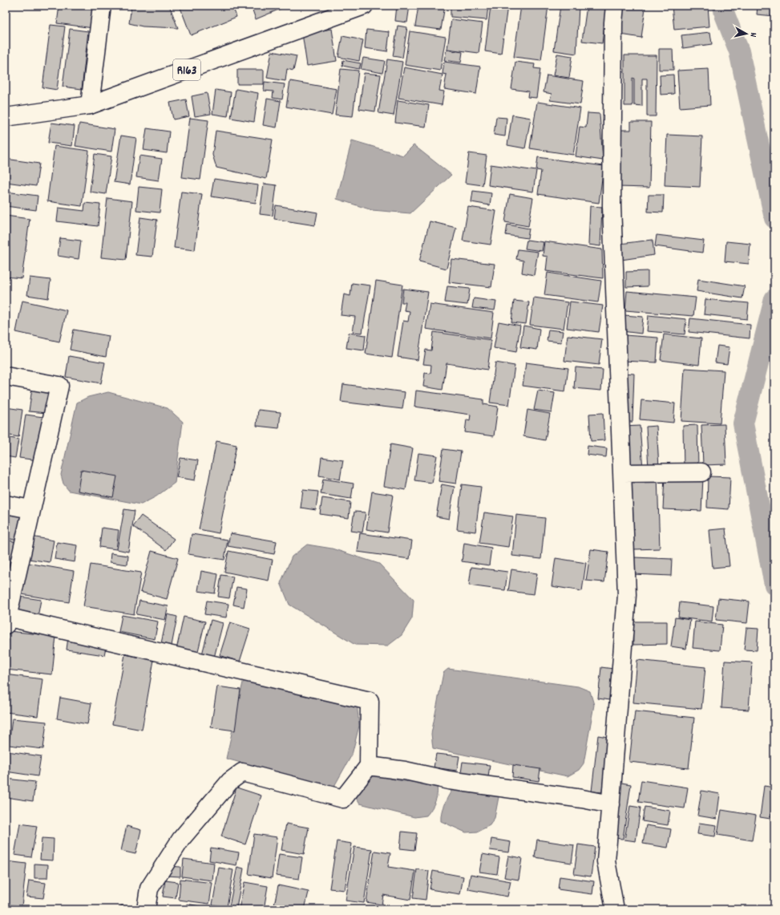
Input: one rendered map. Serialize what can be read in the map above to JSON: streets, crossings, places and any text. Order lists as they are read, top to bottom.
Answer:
{
  "streets": {
    "street": ["R163"]
  },
  "north": "right"
}
